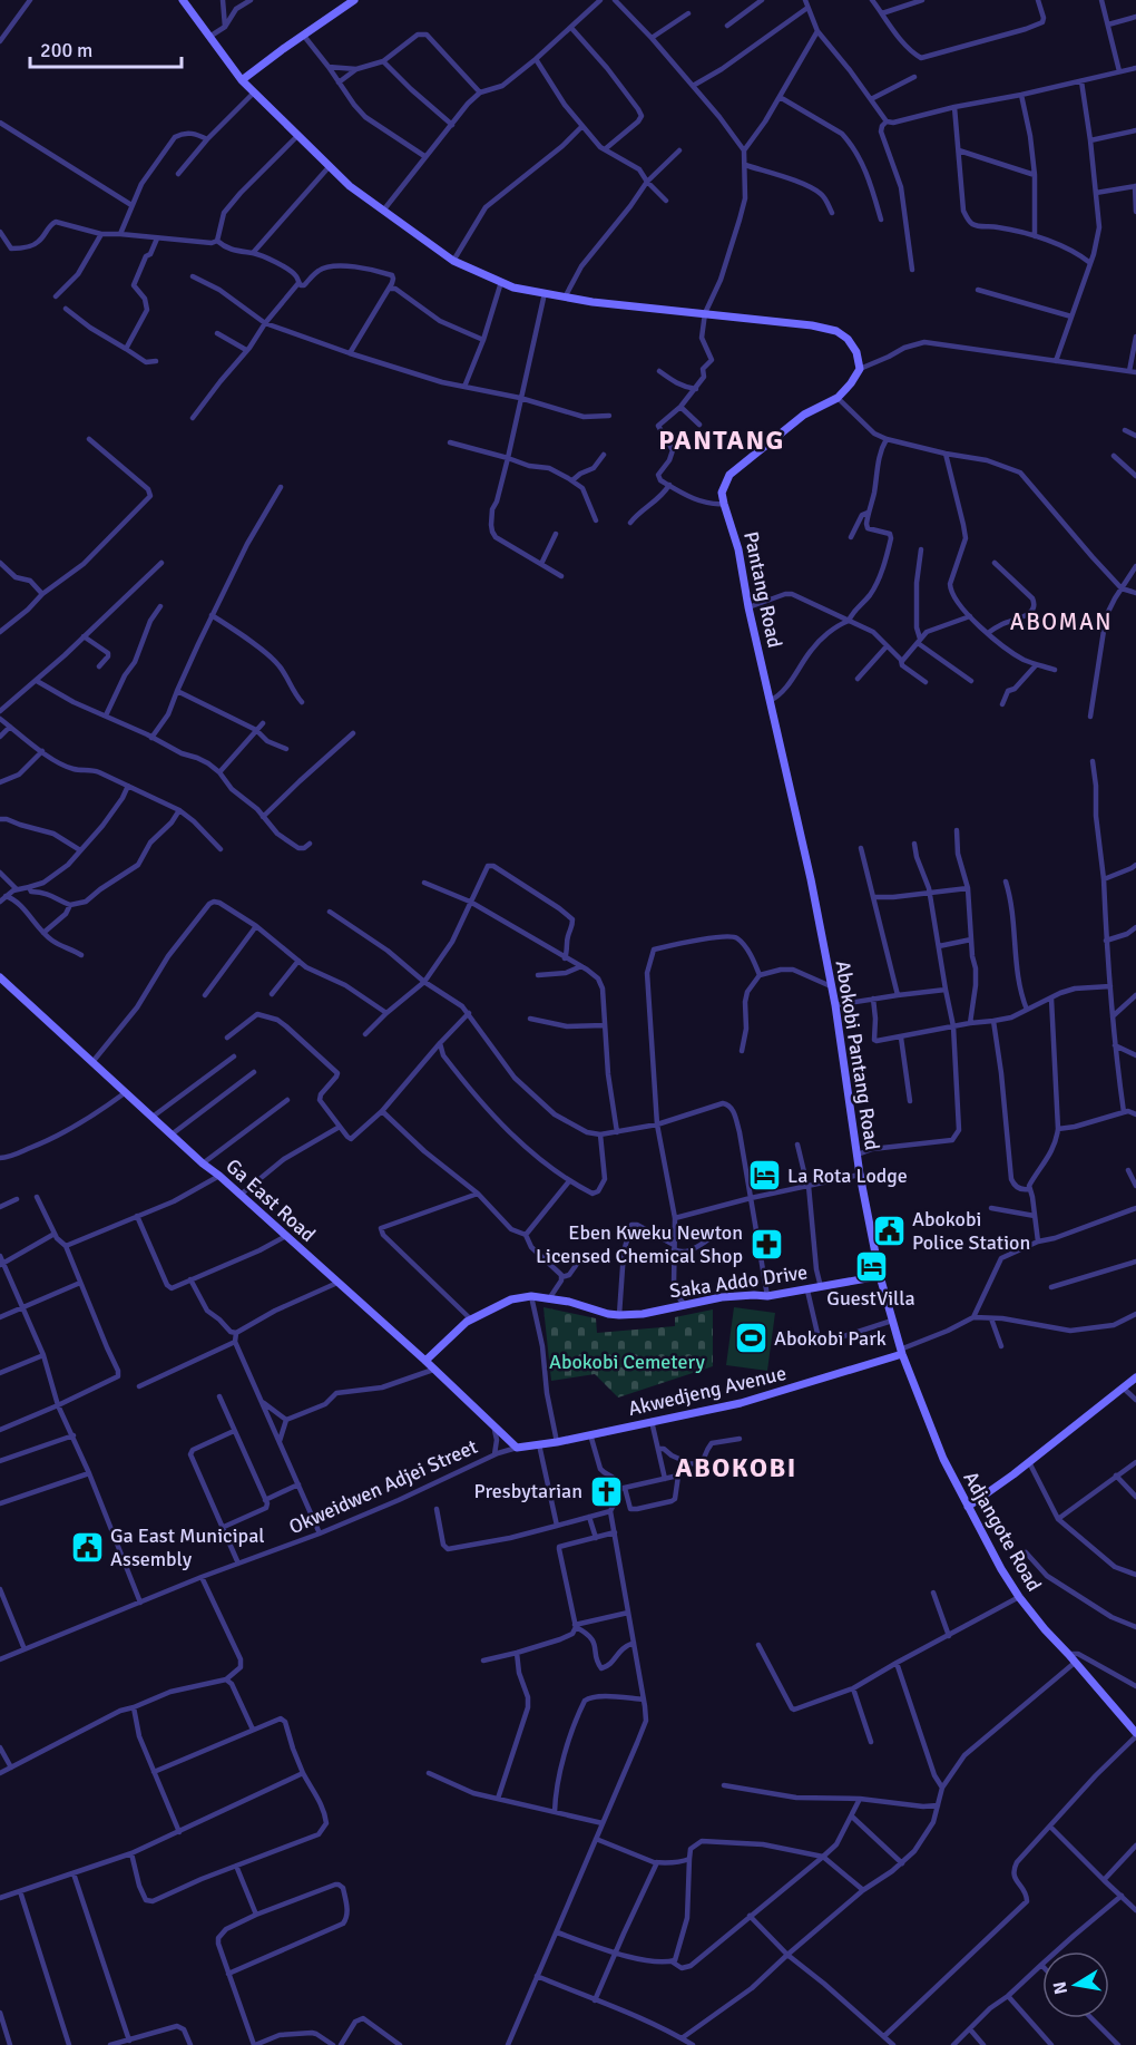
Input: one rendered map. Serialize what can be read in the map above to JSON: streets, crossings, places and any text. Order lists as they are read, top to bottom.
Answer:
{
  "streets": {
    "street": [
      "Pantang Road",
      "Abokobi Pantang Road",
      "Ga East Road",
      "Saka Addo Drive",
      "Akwedjeng Avenue",
      "Okweidwen Adjei Street",
      "Adjangote Road"
    ]
  },
  "crossings": [
    ["Pantang Road", "Abokobi Pantang Road"],
    ["Abokobi Pantang Road", "Saka Addo Drive"],
    ["Abokobi Pantang Road", "Akwedjeng Avenue"],
    ["Abokobi Pantang Road", "Adjangote Road"],
    ["Ga East Road", "Saka Addo Drive"],
    ["Ga East Road", "Akwedjeng Avenue"],
    ["Ga East Road", "Okweidwen Adjei Street"],
    ["Akwedjeng Avenue", "Okweidwen Adjei Street"],
    ["Akwedjeng Avenue", "Adjangote Road"]
  ],
  "districts": ["PANTANG", "ABOMAN", "ABOKOBI"],
  "parks": ["Abokobi Cemetery"],
  "places": {
    "hotel": ["La Rota Lodge", "GuestVilla"],
    "public building": ["Abokobi Police Station", "Ga East Municipal Assembly"],
    "pharmacy": ["Eben Kweku Newton Licensed Chemical Shop"],
    "sports": ["Abokobi Park"],
    "church": ["Presbytarian"]
  },
  "scale_bar": "200 m",
  "north": "left"
}
